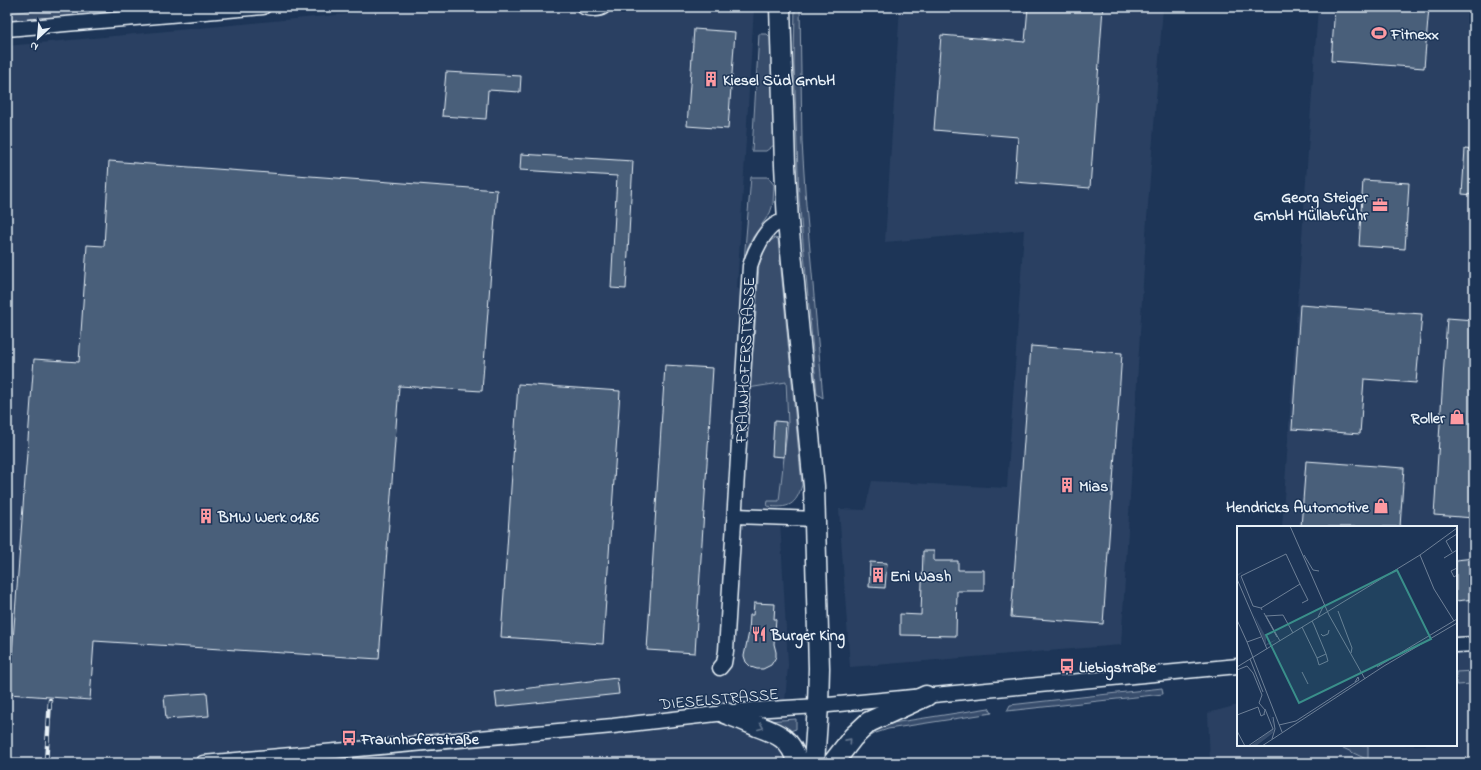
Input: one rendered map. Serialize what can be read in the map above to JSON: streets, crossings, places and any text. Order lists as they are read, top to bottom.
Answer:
{
  "streets": {
    "street": ["FRAUNHOFERSTRASSE", "DIESELSTRASSE"]
  },
  "places": {
    "sports": ["Fitnexx"],
    "building": [
      "Kiesel Süd GmbH",
      "Mias",
      "BMW Werk 01.86",
      "Eni Wash"
    ],
    "office": ["Georg Steiger GmbH Müllabfuhr"],
    "shop": ["Roller", "Hendricks Automotive"],
    "restaurant": ["Burger King"],
    "bus stop": ["Liebigstraße", "Fraunhoferstraße"]
  },
  "north": "bottom left"
}
